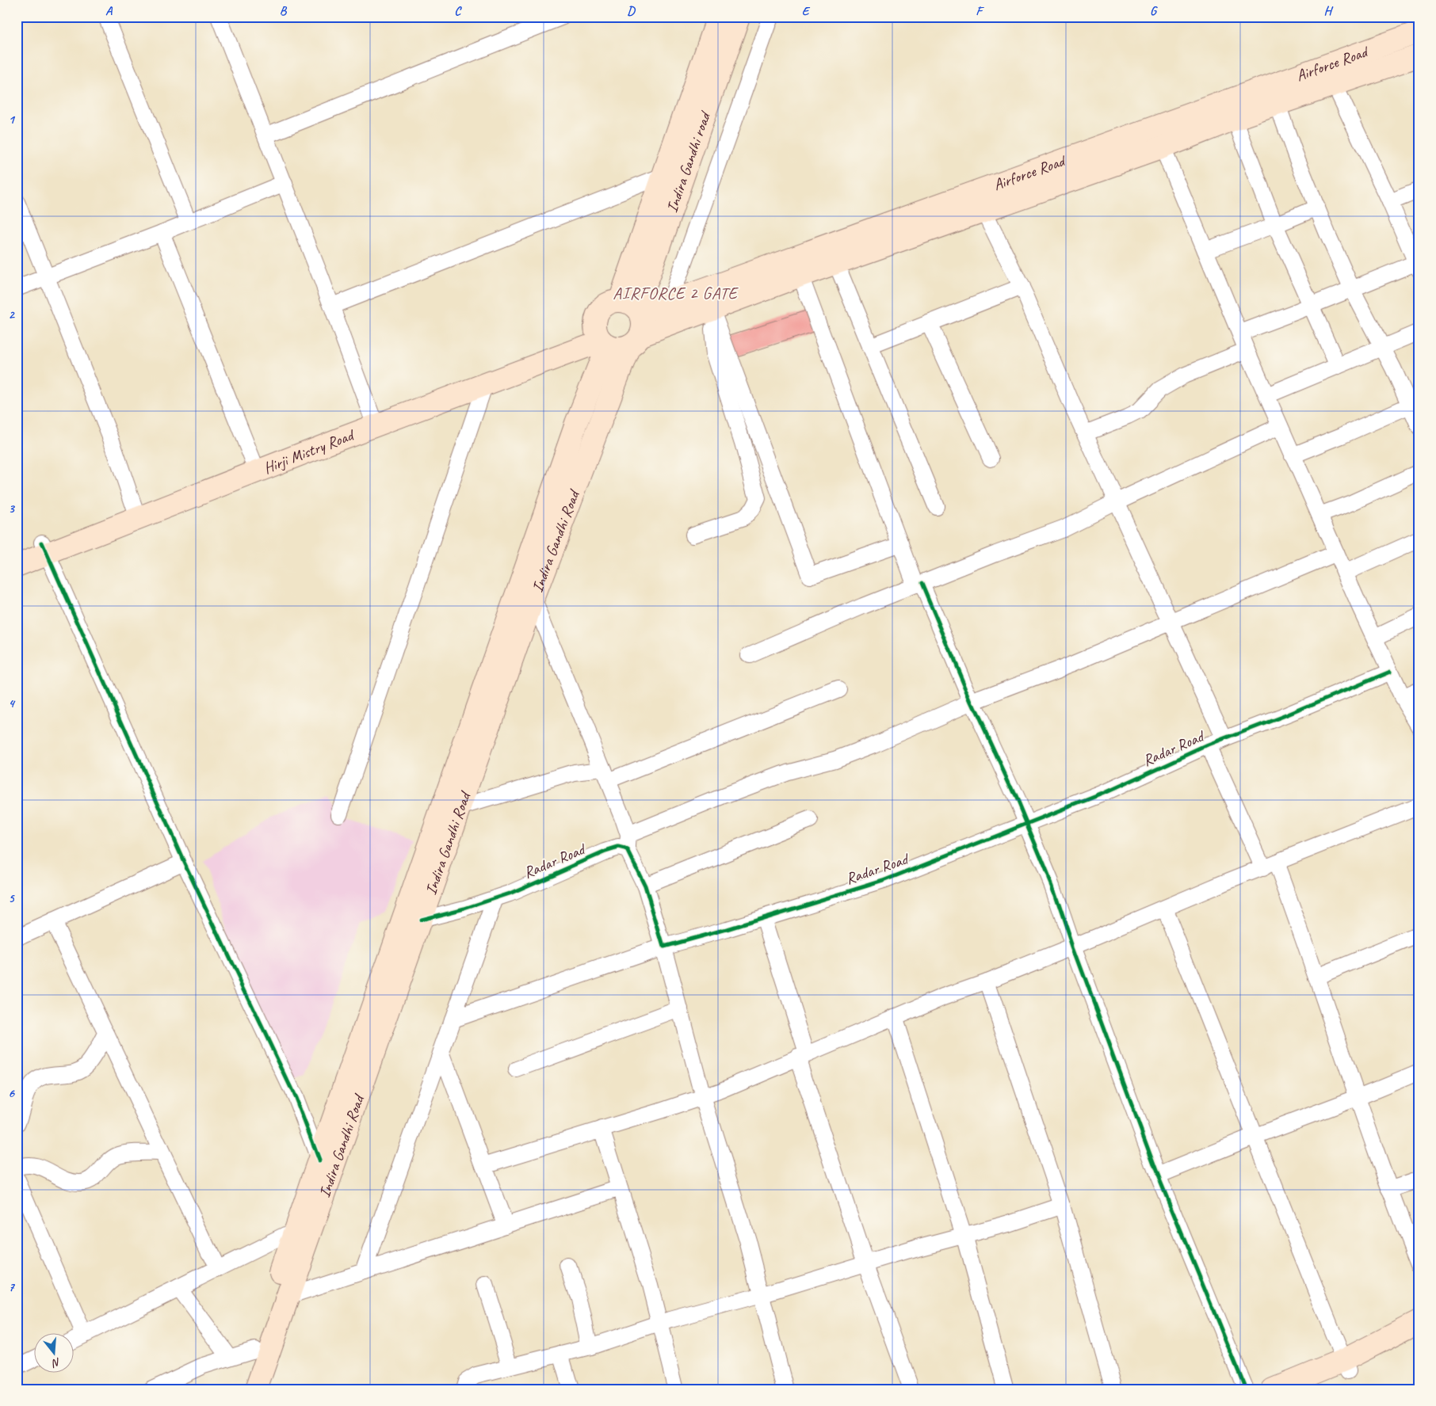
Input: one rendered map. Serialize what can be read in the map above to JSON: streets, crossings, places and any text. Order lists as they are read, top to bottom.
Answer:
{
  "streets": {
    "main road": [
      "Airforce Road",
      "Indira Gandhi road",
      "Hirji Mistry Road",
      "Indira Gandhi Road"
    ],
    "street": ["Radar Road"]
  },
  "crossings": [
    ["Airforce Road", "Indira Gandhi road"],
    ["Airforce Road", "Hirji Mistry Road"],
    ["Airforce Road", "Indira Gandhi Road"],
    ["Indira Gandhi road", "Hirji Mistry Road"],
    ["Indira Gandhi road", "Indira Gandhi Road"],
    ["Hirji Mistry Road", "Indira Gandhi Road"],
    ["Indira Gandhi Road", "Radar Road"]
  ],
  "districts": ["AIRFORCE 2 GATE"],
  "north": "bottom",
  "grid": {
    "columns": [
      "A",
      "B",
      "C",
      "D",
      "E",
      "F",
      "G",
      "H"
    ],
    "rows": [
      "1",
      "2",
      "3",
      "4",
      "5",
      "6",
      "7"
    ]
  }
}
